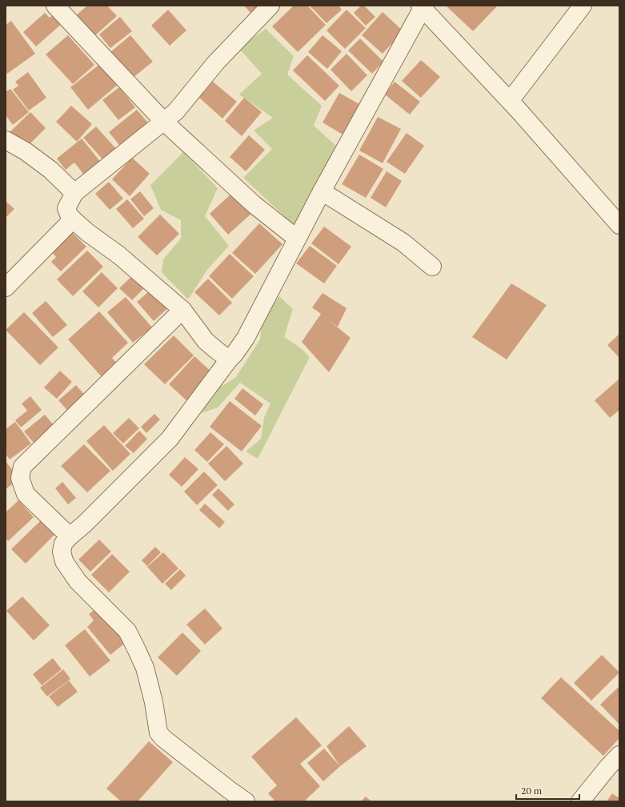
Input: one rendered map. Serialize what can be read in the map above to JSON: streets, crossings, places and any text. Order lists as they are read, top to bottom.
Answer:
{
  "scale_bar": "20 m"
}
